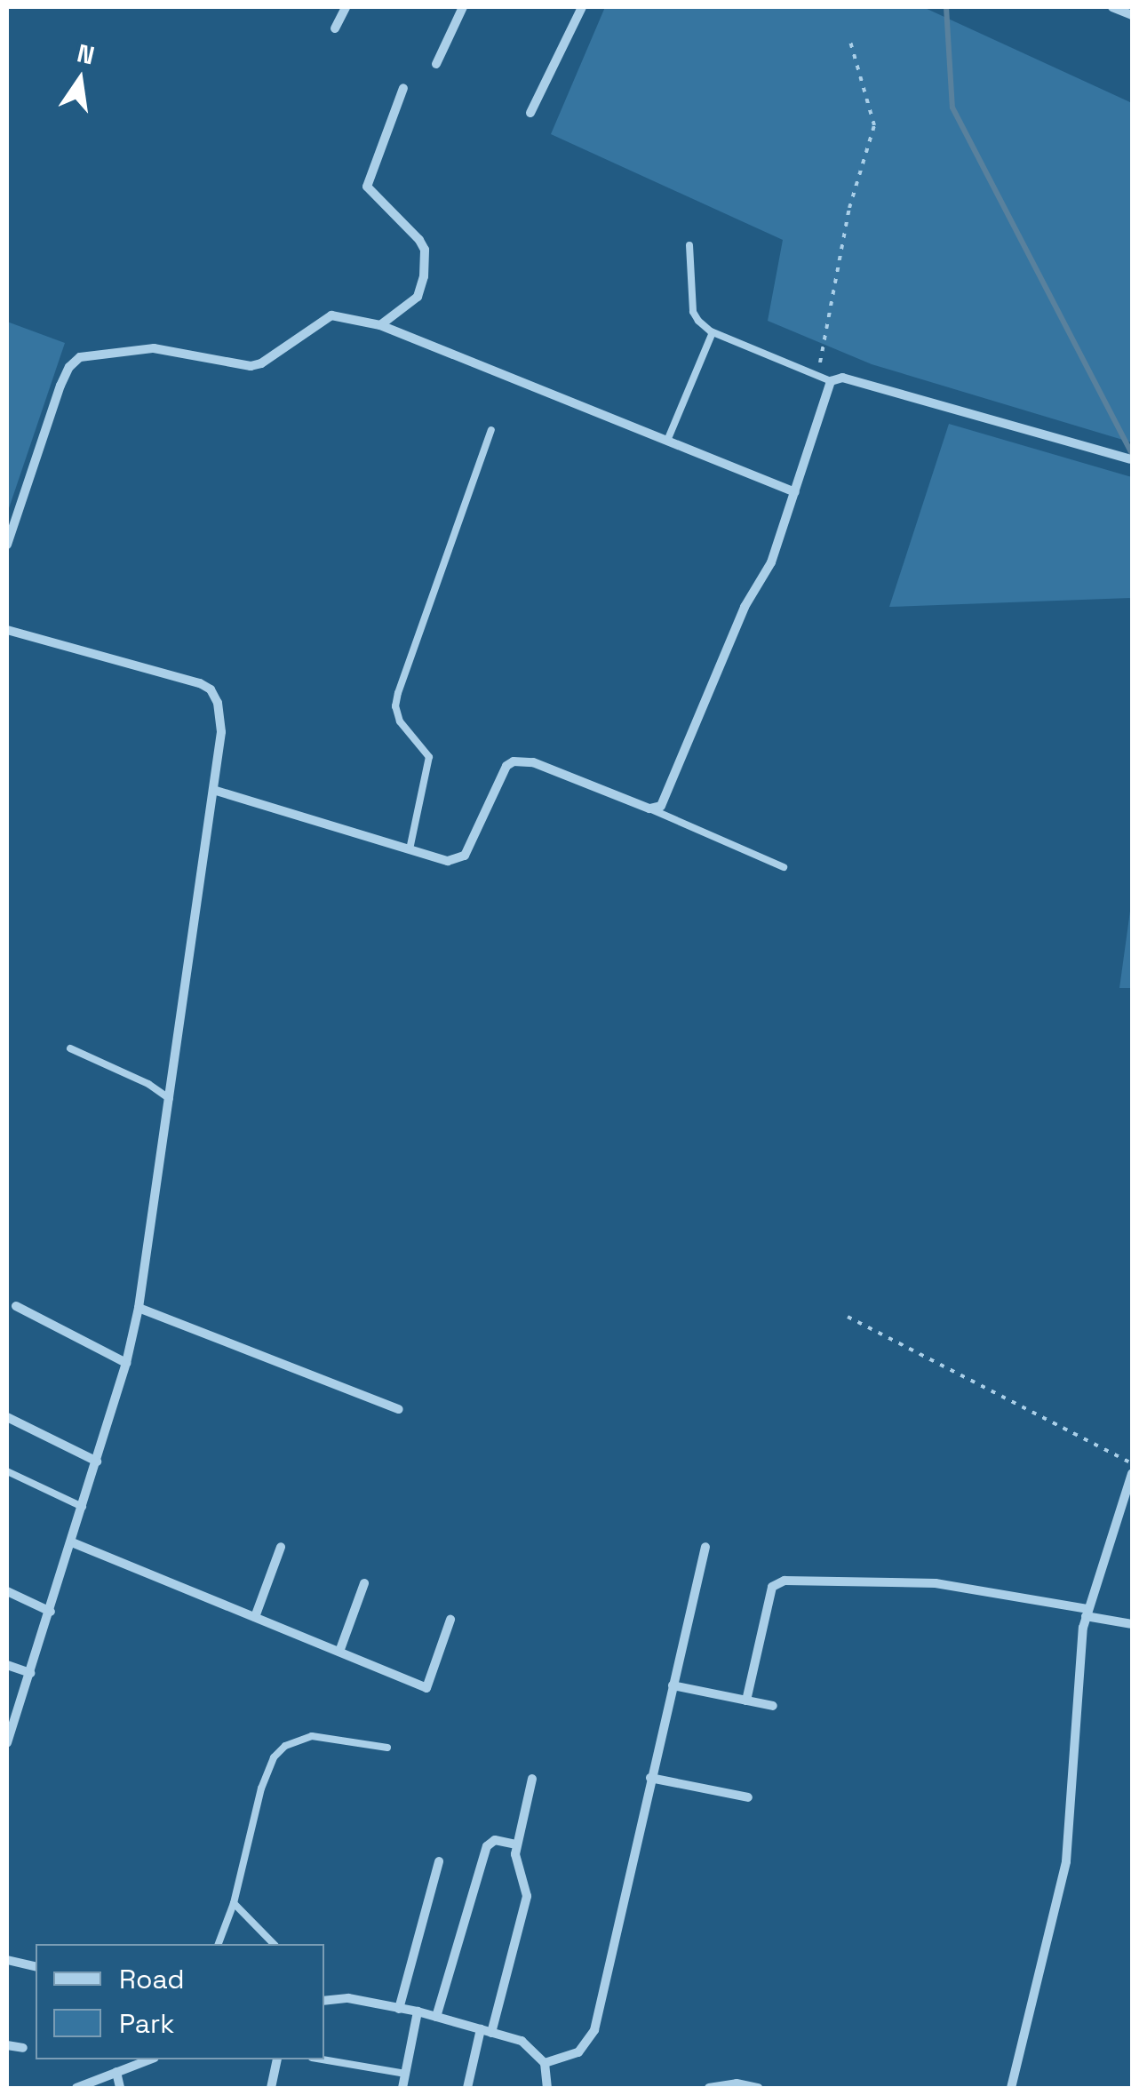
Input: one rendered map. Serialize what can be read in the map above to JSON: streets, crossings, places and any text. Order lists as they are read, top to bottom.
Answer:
{
  "legend": ["Road", "Park"],
  "north": "top"
}
